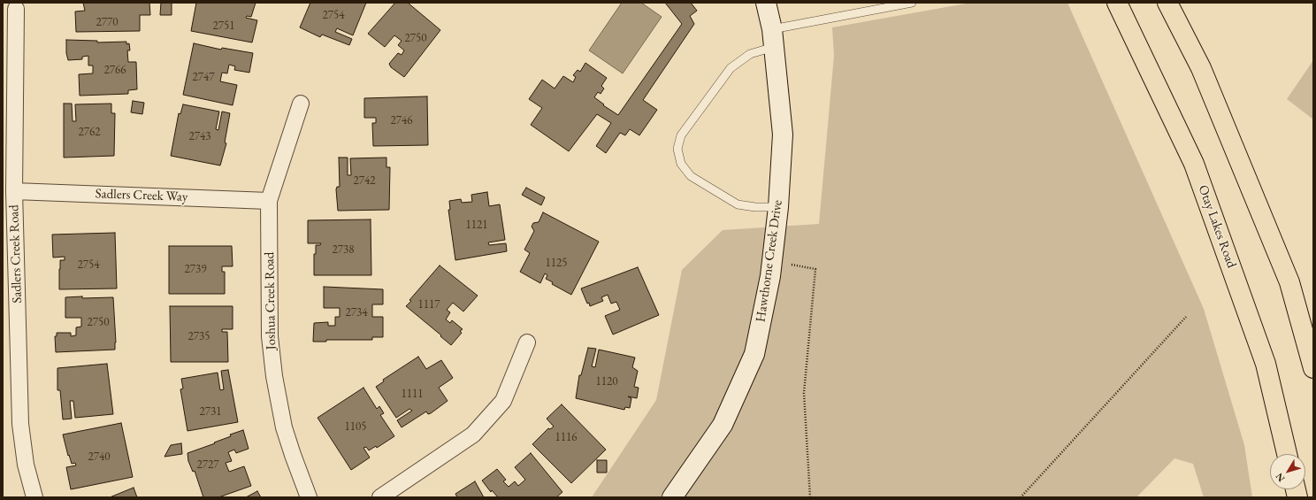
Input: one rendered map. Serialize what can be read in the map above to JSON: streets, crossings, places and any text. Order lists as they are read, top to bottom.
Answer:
{
  "streets": {
    "main road": ["Otay Lakes Road"],
    "street": [
      "Sadlers Creek Way",
      "Sadlers Creek Road",
      "Hawthorne Creek Drive",
      "Joshua Creek Road"
    ]
  },
  "crossings": [
    ["Sadlers Creek Way", "Sadlers Creek Road"],
    ["Sadlers Creek Way", "Joshua Creek Road"]
  ],
  "house_numbers": [
    "2754",
    "2770",
    "2751",
    "2750",
    "2766",
    "2747",
    "2746",
    "2762",
    "2743",
    "2742",
    "1121",
    "2738",
    "1125",
    "2754",
    "2739",
    "1117",
    "2734",
    "2750",
    "2735",
    "1120",
    "1111",
    "2731",
    "1105",
    "1116",
    "2740",
    "2727"
  ],
  "north": "bottom left"
}
